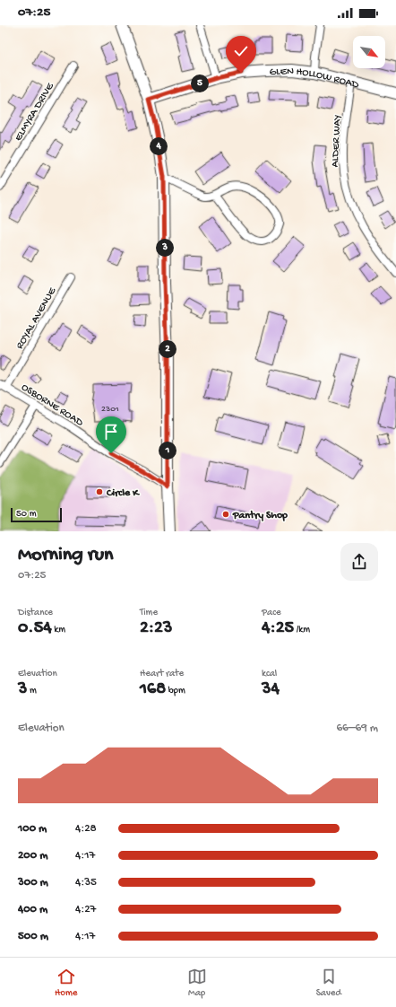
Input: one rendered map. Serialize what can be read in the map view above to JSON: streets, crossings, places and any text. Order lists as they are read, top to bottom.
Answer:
{
  "streets": {
    "main road": ["GLEN HOLLOW ROAD"],
    "street": [
      "ELMYRA DRIVE",
      "ALDER WAY",
      "ROYAL AVENUE",
      "OSBORNE ROAD"
    ]
  },
  "crossings": [
    ["GLEN HOLLOW ROAD", "ALDER WAY"],
    ["ROYAL AVENUE", "OSBORNE ROAD"]
  ],
  "places": ["Circle K", "Pantry Shop"],
  "house_numbers": ["2301"],
  "scale_bar": "50 m",
  "north": "bottom right",
  "page": {
    "status": "07:25",
    "pins": [
      "5",
      "4",
      "3",
      "2",
      "1"
    ],
    "scale": "50 m",
    "heading": ["Morning run", "07:25"],
    "stats": [
      ["Distance", "0.54 km"],
      ["Time", "2:23"],
      ["Pace", "4:25 /km"],
      ["Elevation", "3 m"],
      ["Heart rate", "168 bpm"],
      ["kcal", "34"]
    ],
    "chart": ["Elevation", "66–69 m"],
    "list": [
      {
        "name": "100 m",
        "note": "4:28"
      },
      {
        "name": "200 m",
        "note": "4:17"
      },
      {
        "name": "300 m",
        "note": "4:35"
      },
      {
        "name": "400 m",
        "note": "4:27"
      },
      {
        "name": "500 m",
        "note": "4:17"
      }
    ],
    "tabs": ["Home", "Map", "Saved"]
  }
}
